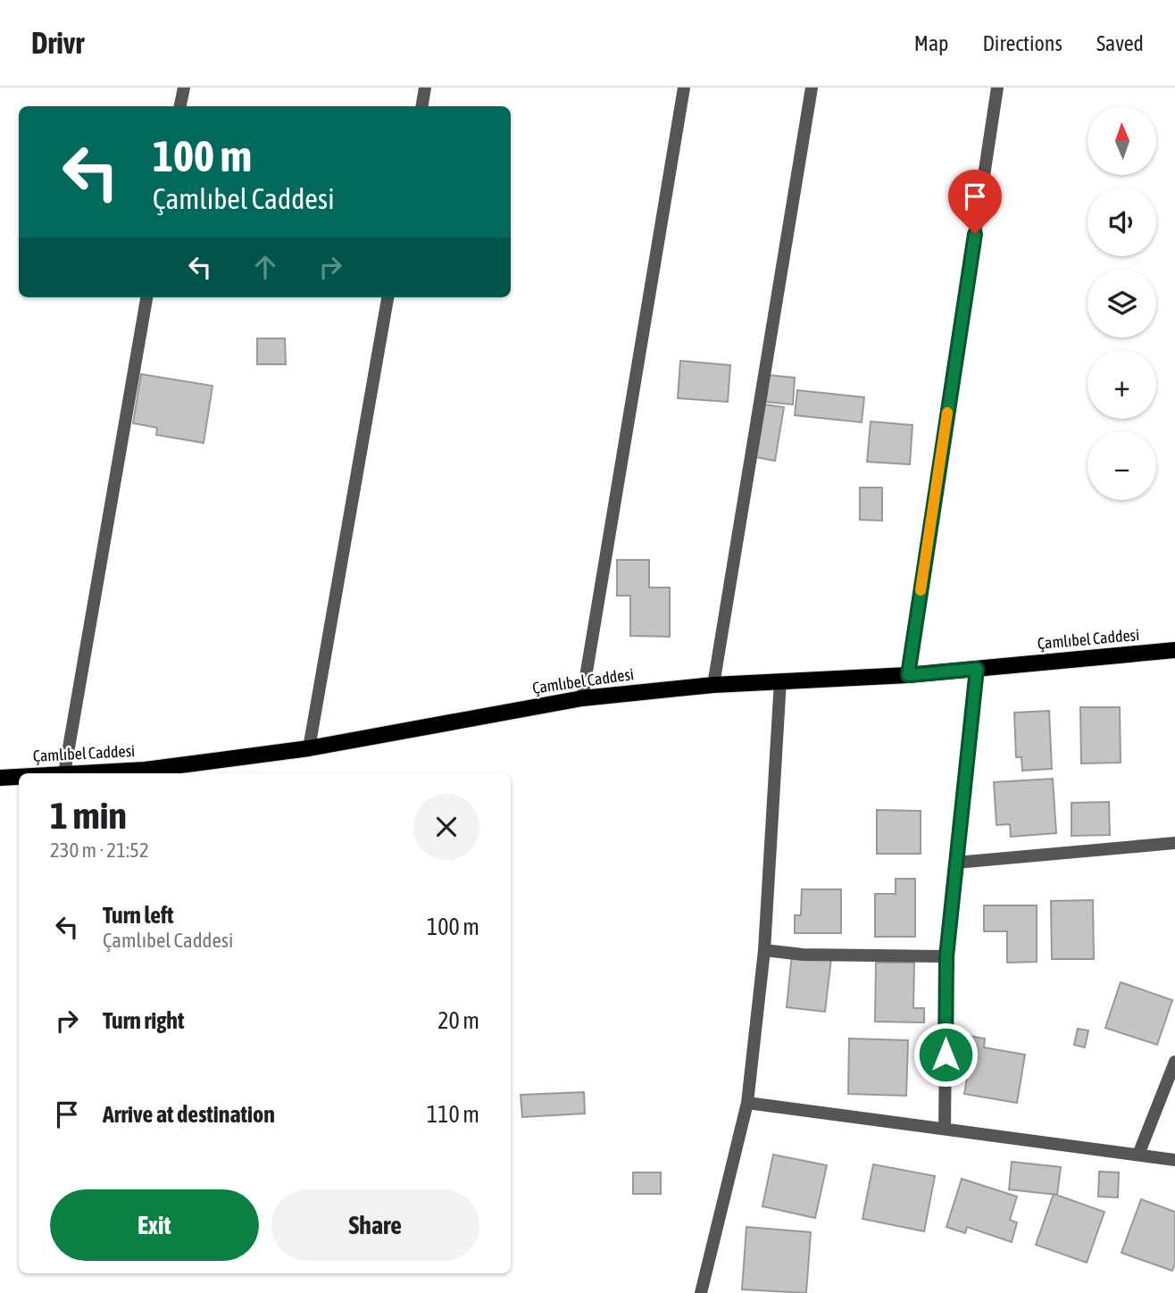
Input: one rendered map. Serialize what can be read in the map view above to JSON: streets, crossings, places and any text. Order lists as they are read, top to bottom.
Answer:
{
  "streets": {
    "main road": ["Çamlıbel Caddesi"]
  },
  "north": "top",
  "page": {
    "header": "Drivr",
    "nav": ["Map", "Directions", "Saved"],
    "map_buttons": ["+", "−"],
    "turn": ["100 m", "Çamlıbel Caddesi"],
    "heading": ["1 min", "230 m · 21:52"],
    "list": [
      {
        "name": "Turn left",
        "note": "Çamlıbel Caddesi",
        "value": "100 m"
      },
      {
        "name": "Turn right",
        "value": "20 m"
      },
      {
        "name": "Arrive at destination",
        "value": "110 m"
      }
    ],
    "buttons": ["Exit", "Share"]
  }
}
